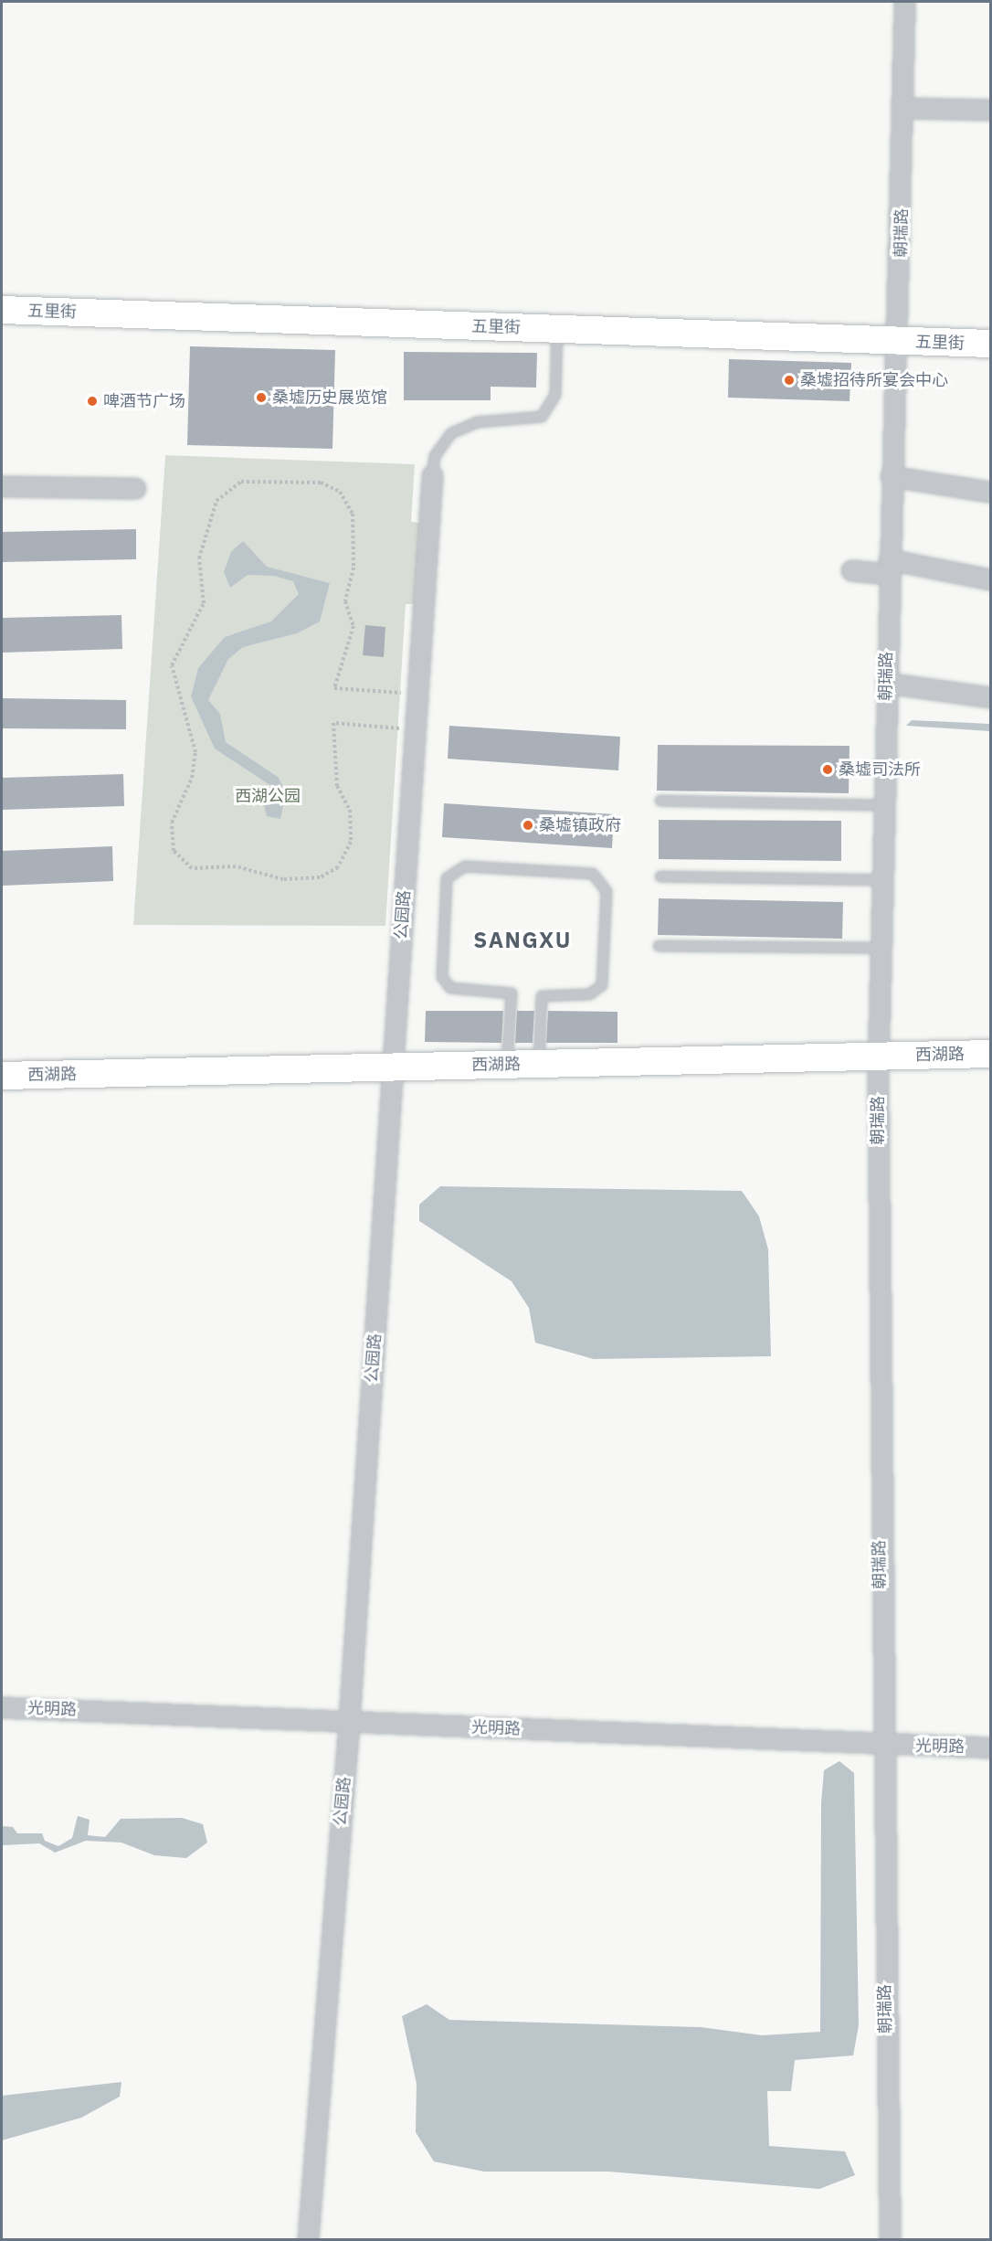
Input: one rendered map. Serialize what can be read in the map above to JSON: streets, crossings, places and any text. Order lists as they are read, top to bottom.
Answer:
{
  "streets": {
    "main road": ["五里街", "西湖路"],
    "street": ["朝瑞路", "公园路", "光明路"]
  },
  "crossings": [
    ["朝瑞路", "五里街"],
    ["朝瑞路", "西湖路"],
    ["朝瑞路", "光明路"],
    ["公园路", "西湖路"],
    ["公园路", "光明路"]
  ],
  "districts": ["SANGXU"],
  "parks": ["西湖公园"],
  "places": [
    "桑墟招待所宴会中心",
    "桑墟历史展览馆",
    "啤酒节广场",
    "桑墟司法所",
    "桑墟镇政府"
  ]
}
